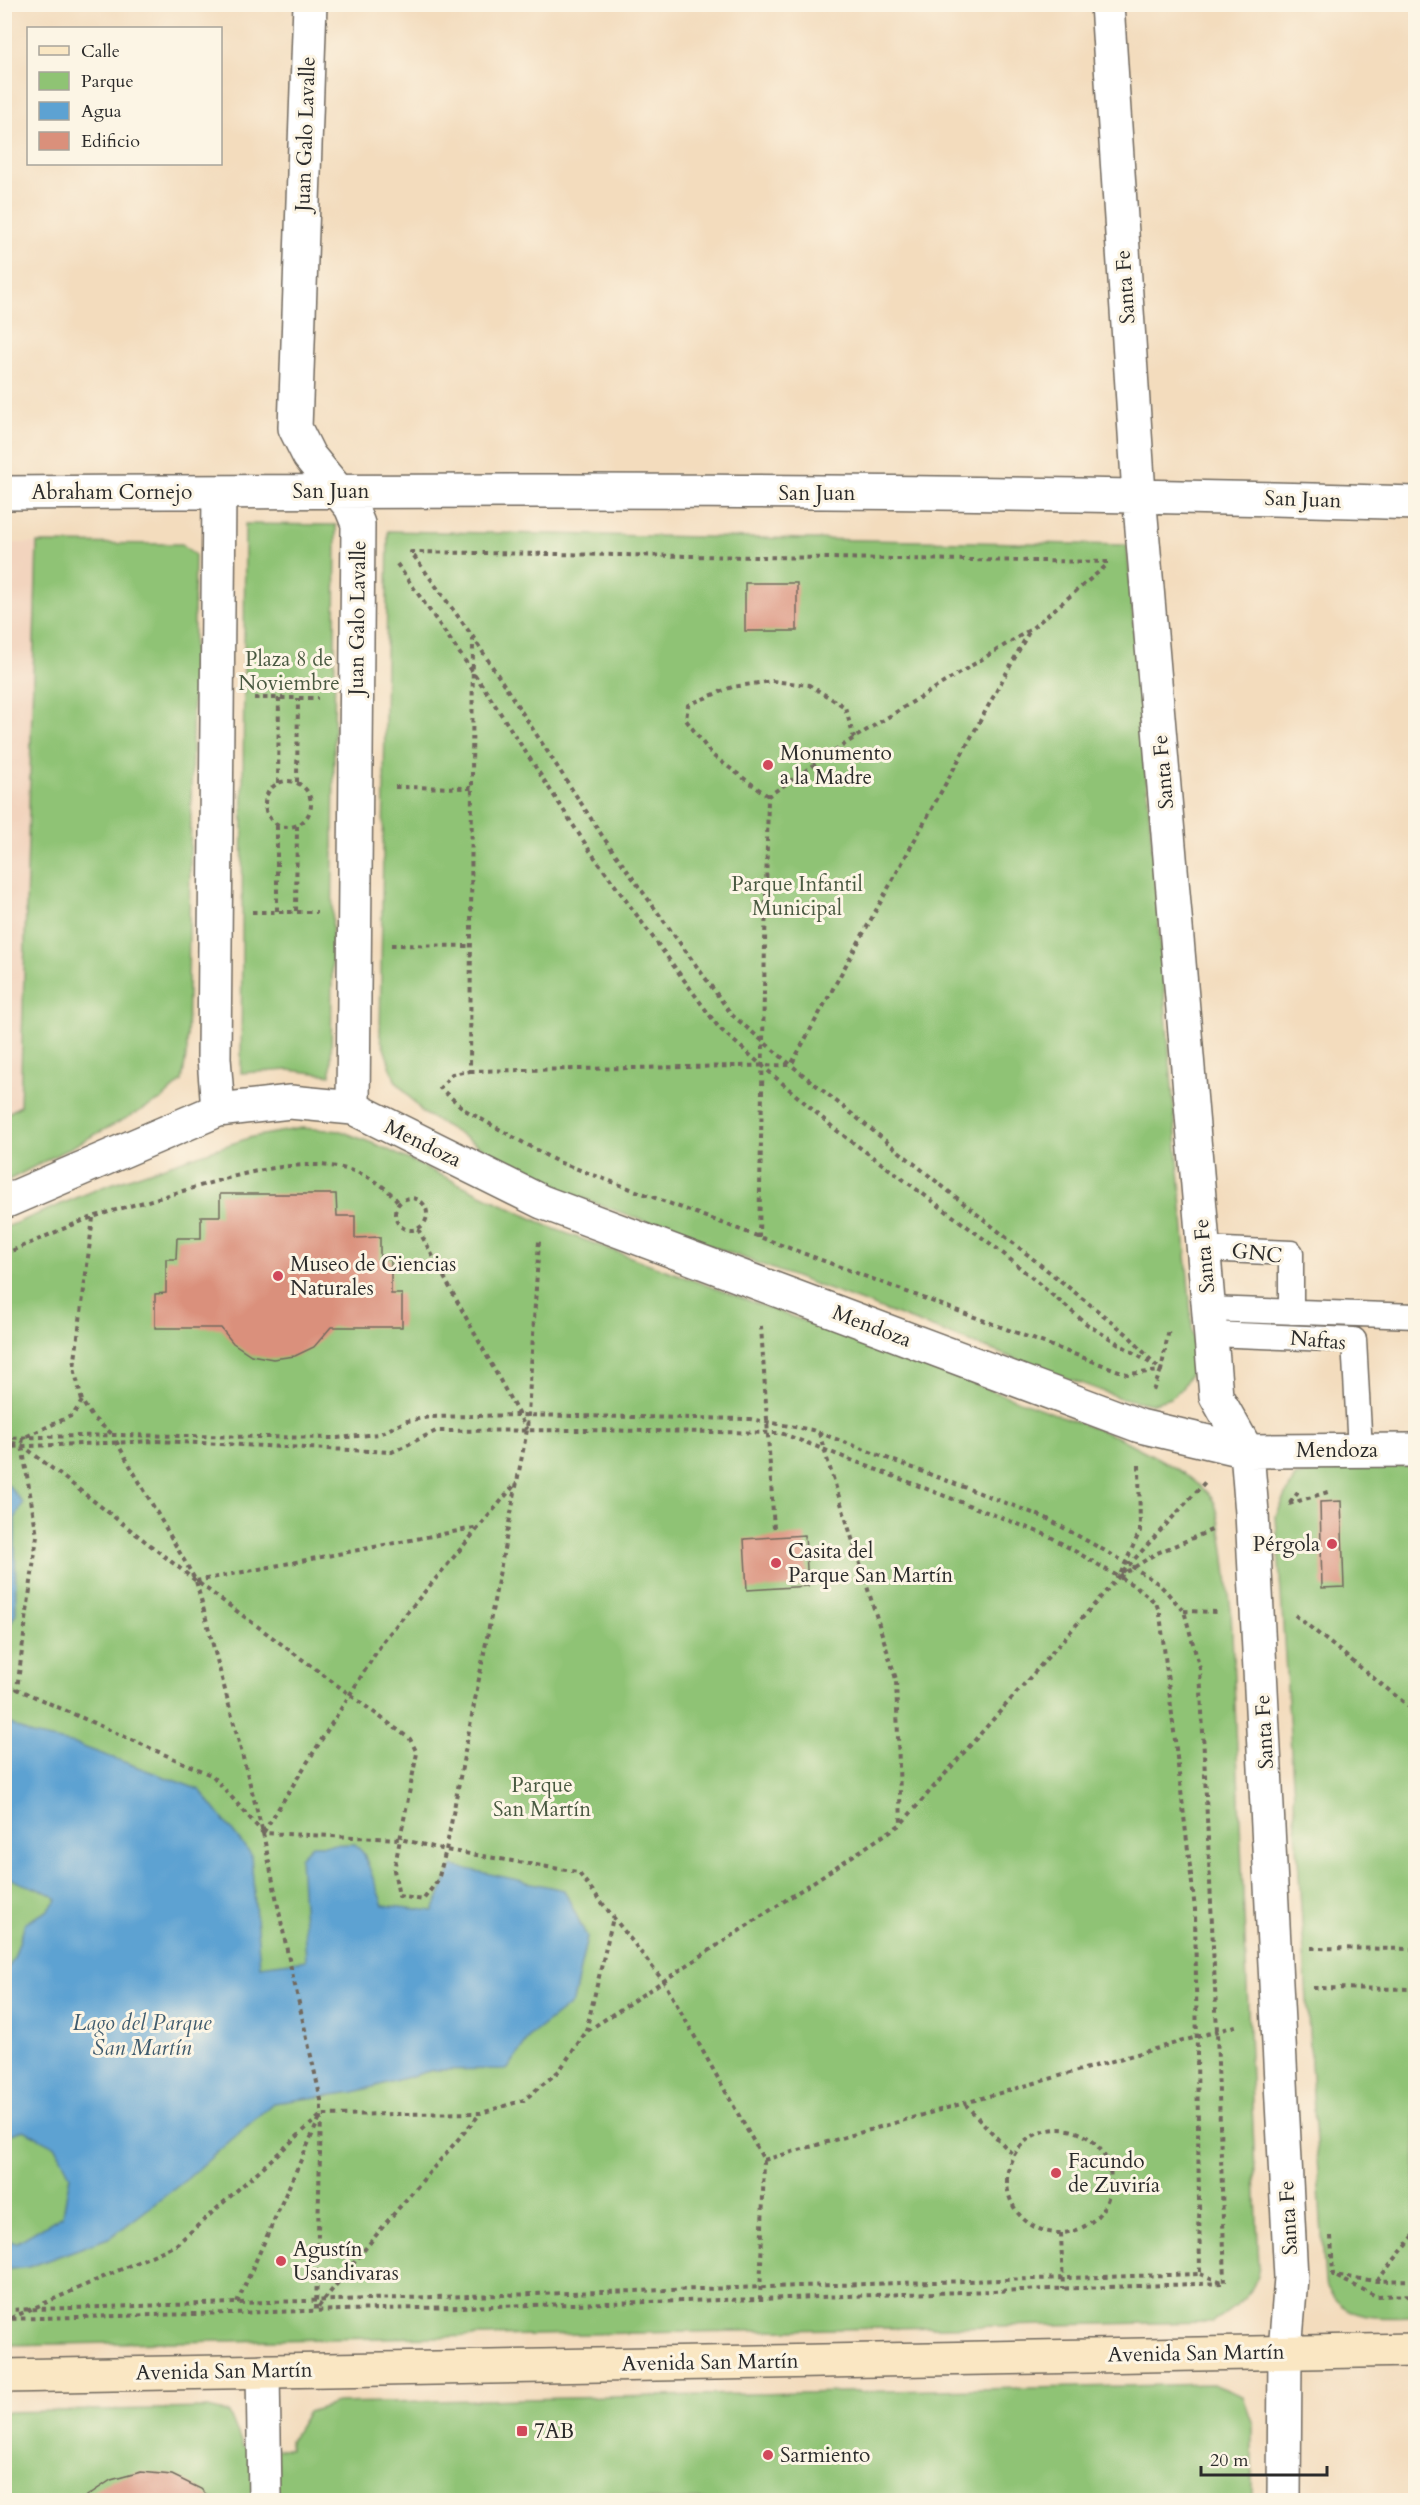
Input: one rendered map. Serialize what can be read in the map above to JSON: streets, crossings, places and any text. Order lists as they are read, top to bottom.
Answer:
{
  "streets": {
    "main road": ["Avenida San Martín"],
    "street": [
      "Juan Galo Lavalle",
      "Santa Fe",
      "San Juan",
      "Abraham Cornejo",
      "Mendoza"
    ],
    "lane": ["GNC", "Naftas"]
  },
  "crossings": [
    ["Juan Galo Lavalle", "San Juan"],
    ["Juan Galo Lavalle", "Mendoza"],
    ["Santa Fe", "San Juan"],
    ["Santa Fe", "Mendoza"],
    ["Santa Fe", "GNC"],
    ["Santa Fe", "Naftas"],
    ["Santa Fe", "Avenida San Martín"],
    ["San Juan", "Abraham Cornejo"],
    ["Mendoza", "Naftas"]
  ],
  "water": ["Lago del Parque San Martín"],
  "parks": ["Plaza 8 de Noviembre", "Parque Infantil Municipal", "Parque San Martín"],
  "places": {
    "other": [
      "Monumento a la Madre",
      "Museo de Ciencias Naturales",
      "Pérgola",
      "Casita del Parque San Martín",
      "Facundo de Zuviría",
      "Agustín Usandivaras",
      "Sarmiento"
    ],
    "transit": ["7AB"]
  },
  "legend": [
    "Calle",
    "Parque",
    "Agua",
    "Edificio"
  ],
  "scale_bar": "20 m"
}
